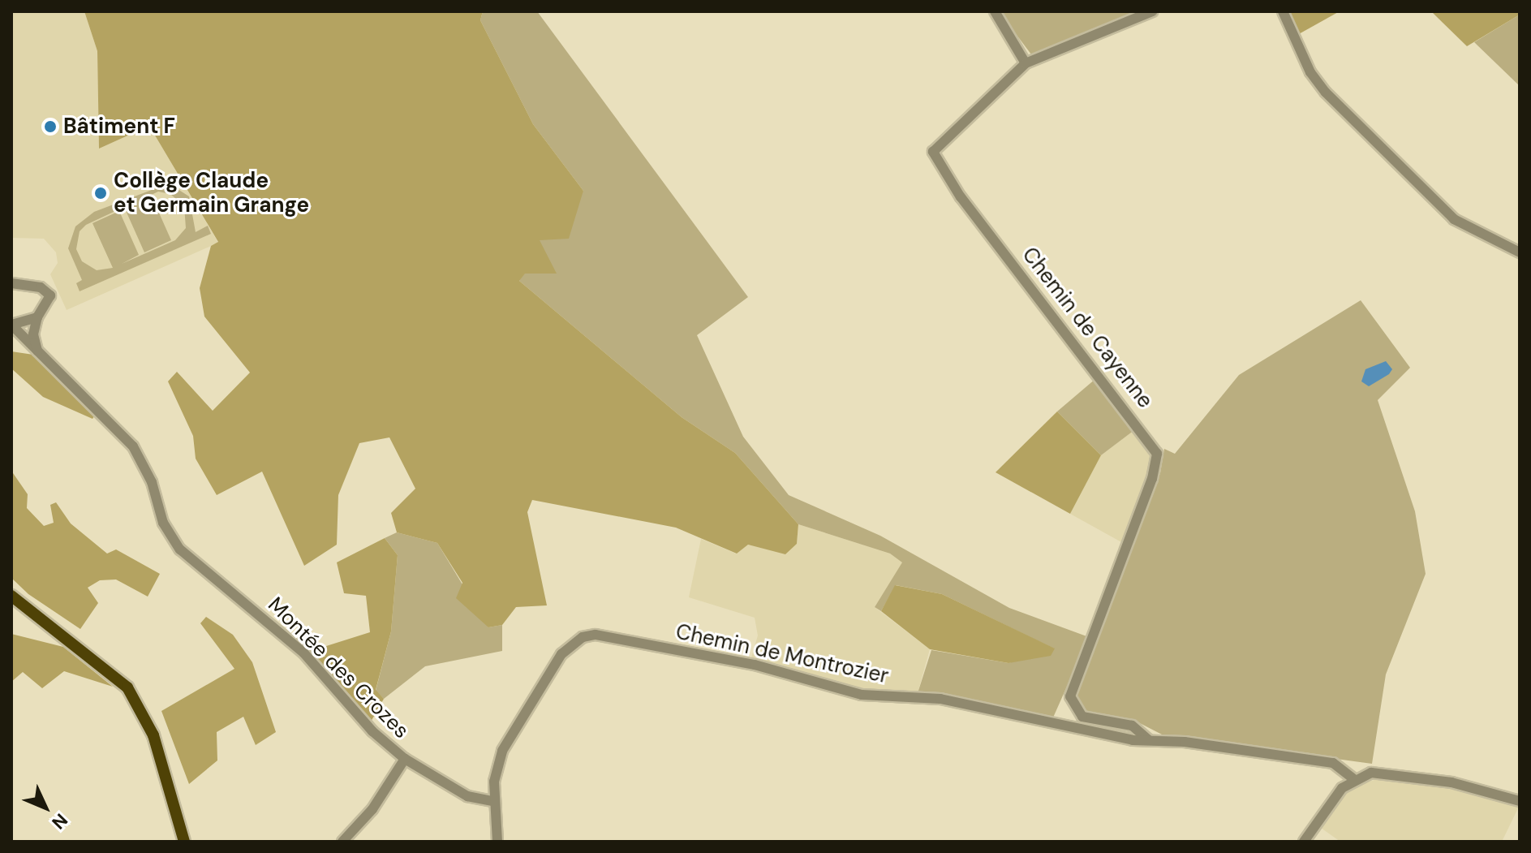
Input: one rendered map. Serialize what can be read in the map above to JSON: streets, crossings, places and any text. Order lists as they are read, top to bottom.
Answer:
{
  "streets": {
    "street": ["Chemin de Cayenne", "Chemin de Montrozier", "Montée des Crozes"]
  },
  "crossings": [
    ["Chemin de Cayenne", "Chemin de Montrozier"],
    ["Chemin de Montrozier", "Montée des Crozes"]
  ],
  "places": ["Bâtiment F", "Collège Claude et Germain Grange"],
  "north": "bottom right"
}
